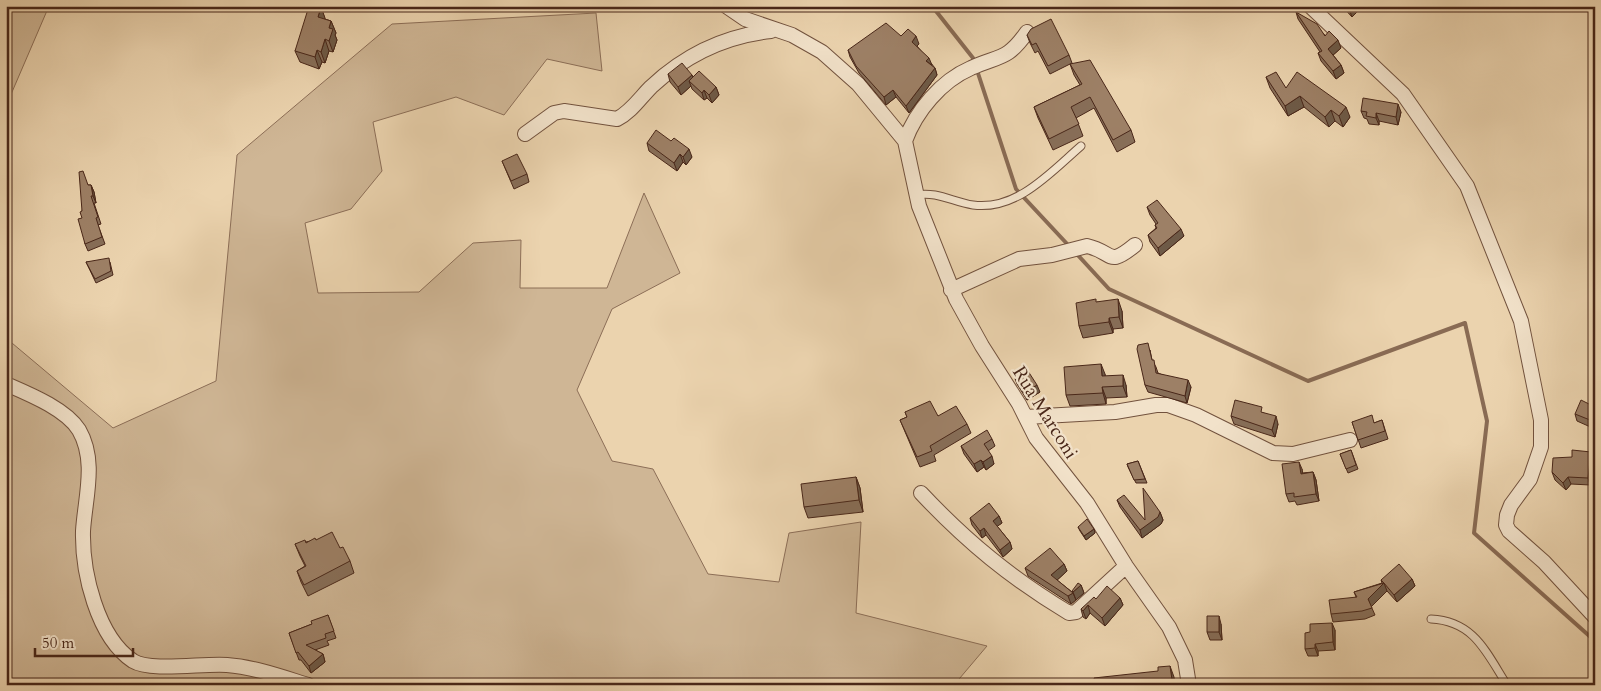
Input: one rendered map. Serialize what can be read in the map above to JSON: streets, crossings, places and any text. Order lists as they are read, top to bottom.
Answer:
{
  "streets": {
    "street": ["Rua Marconi"]
  },
  "scale_bar": "50 m"
}
